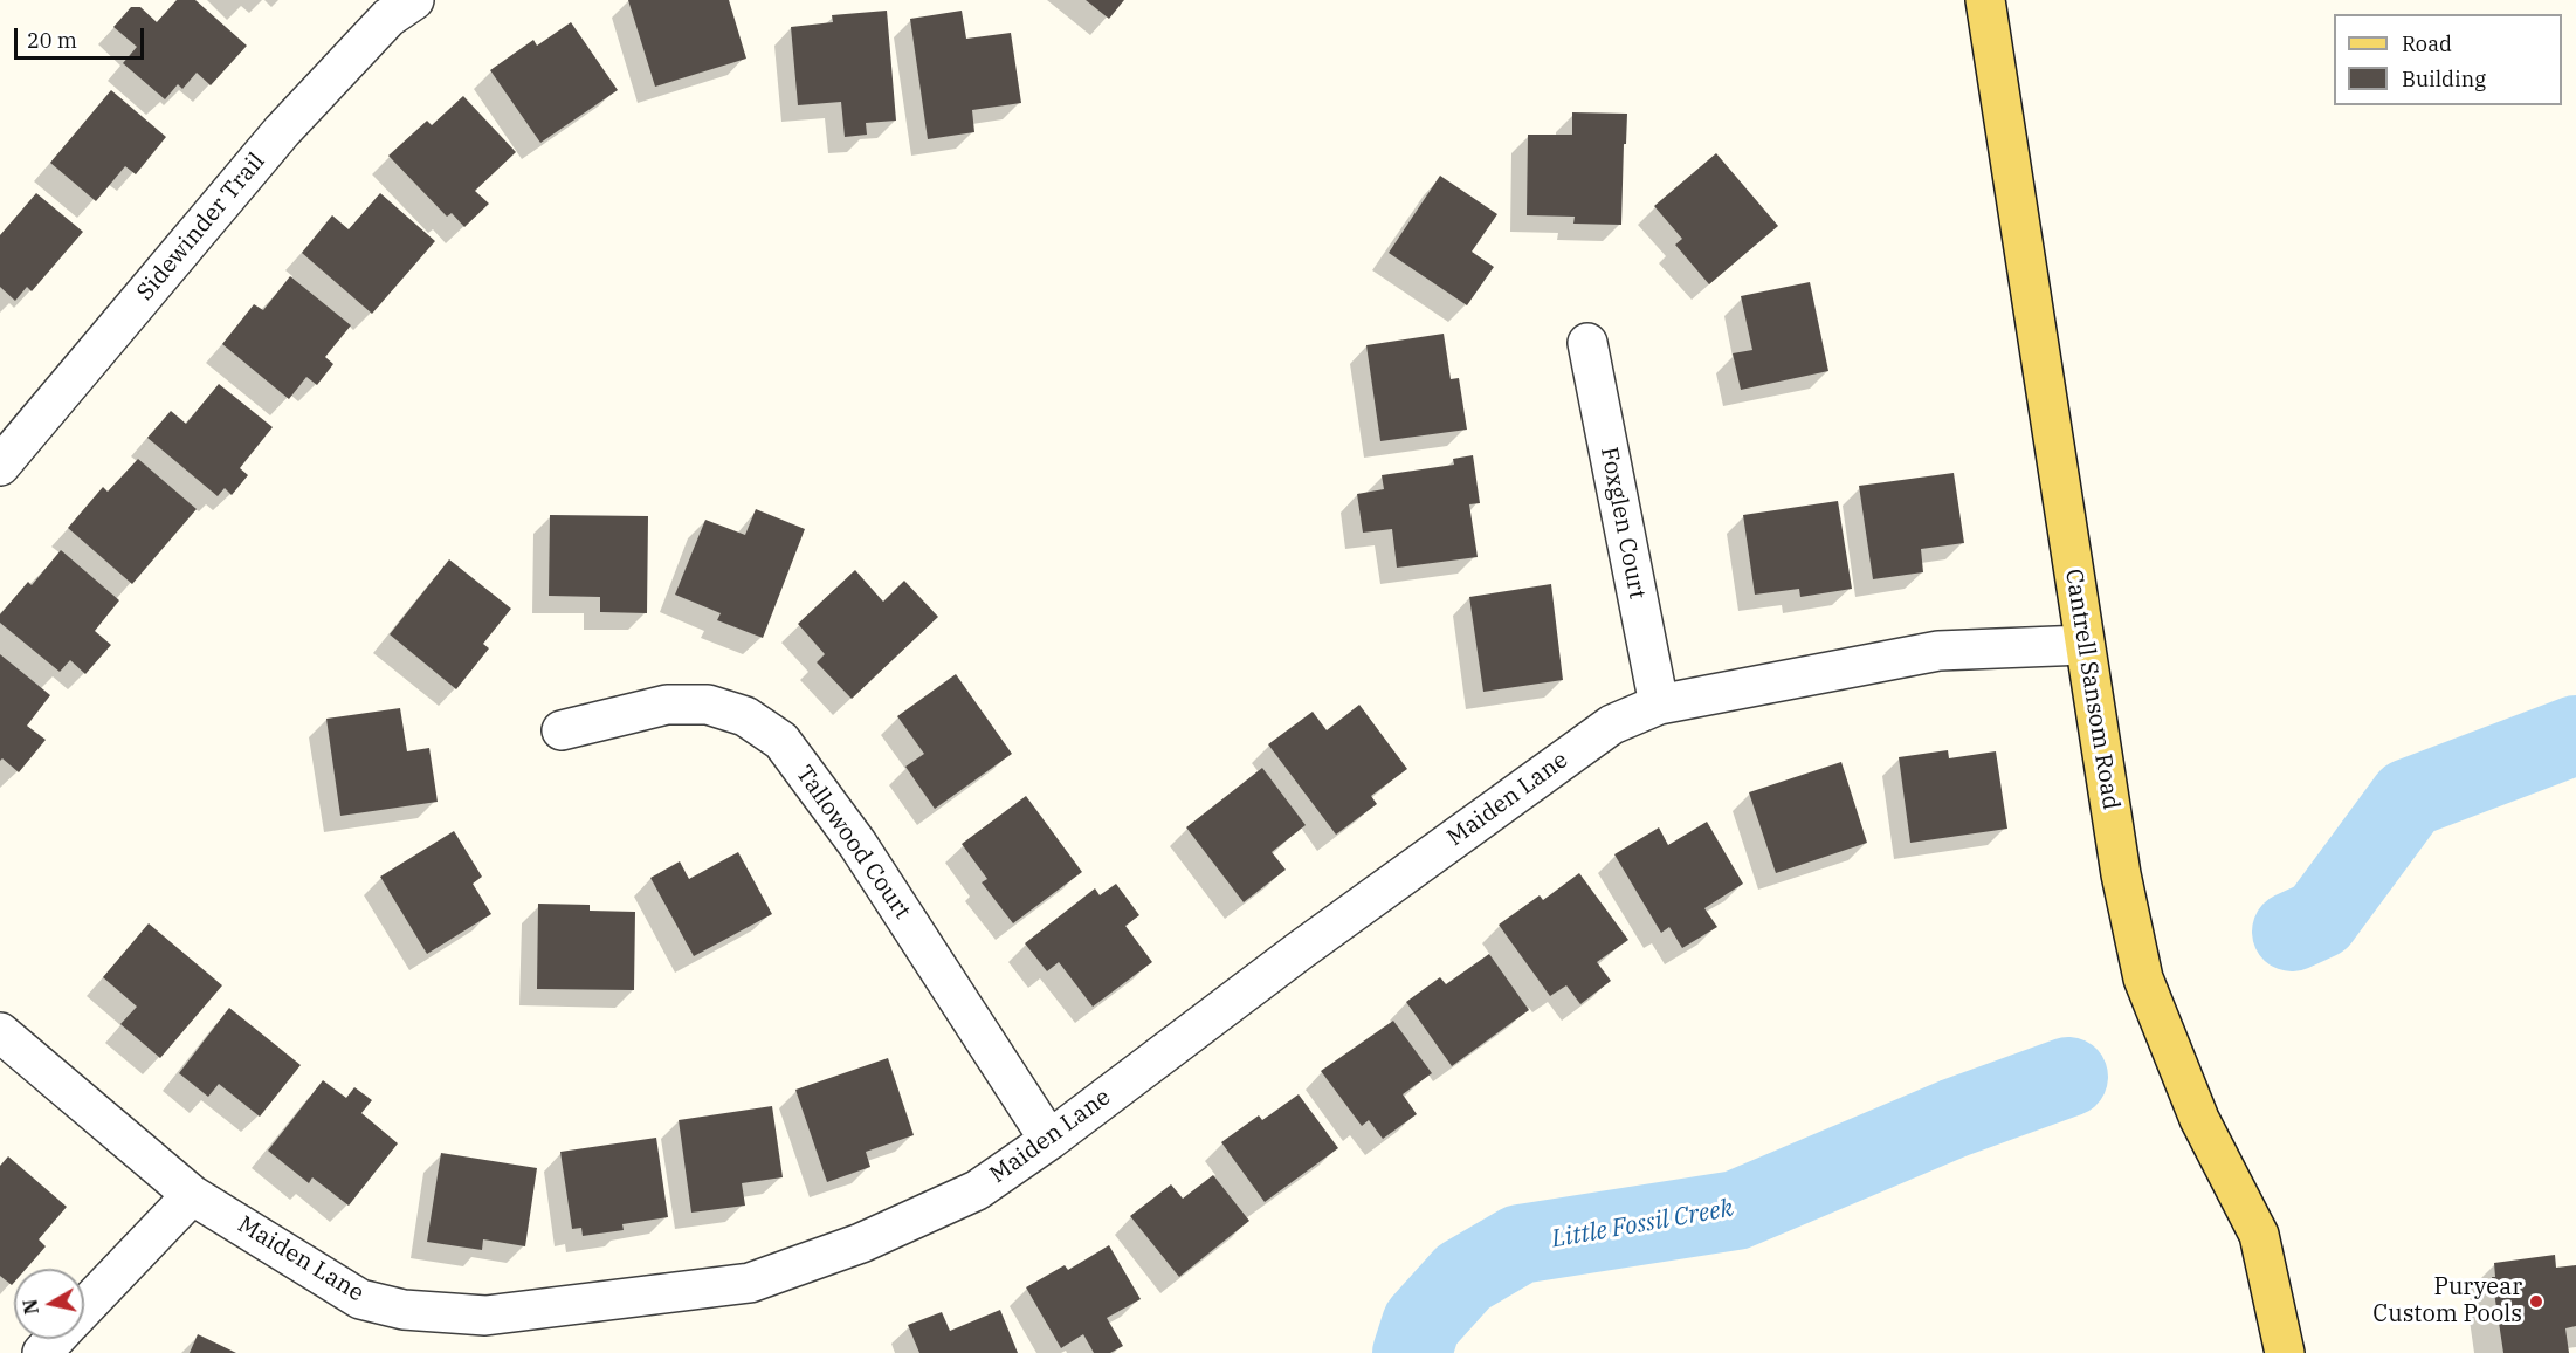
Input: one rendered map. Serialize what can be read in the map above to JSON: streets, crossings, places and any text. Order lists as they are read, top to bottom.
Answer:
{
  "streets": {
    "main road": ["Cantrell Sansom Road"],
    "street": [
      "Sidewinder Trail",
      "Foxglen Court",
      "Maiden Lane",
      "Tallowood Court"
    ]
  },
  "crossings": [
    ["Foxglen Court", "Maiden Lane"],
    ["Cantrell Sansom Road", "Maiden Lane"],
    ["Maiden Lane", "Tallowood Court"]
  ],
  "water": ["Little Fossil Creek"],
  "places": ["Puryear Custom Pools"],
  "legend": ["Road", "Building"],
  "scale_bar": "20 m",
  "north": "left"
}
